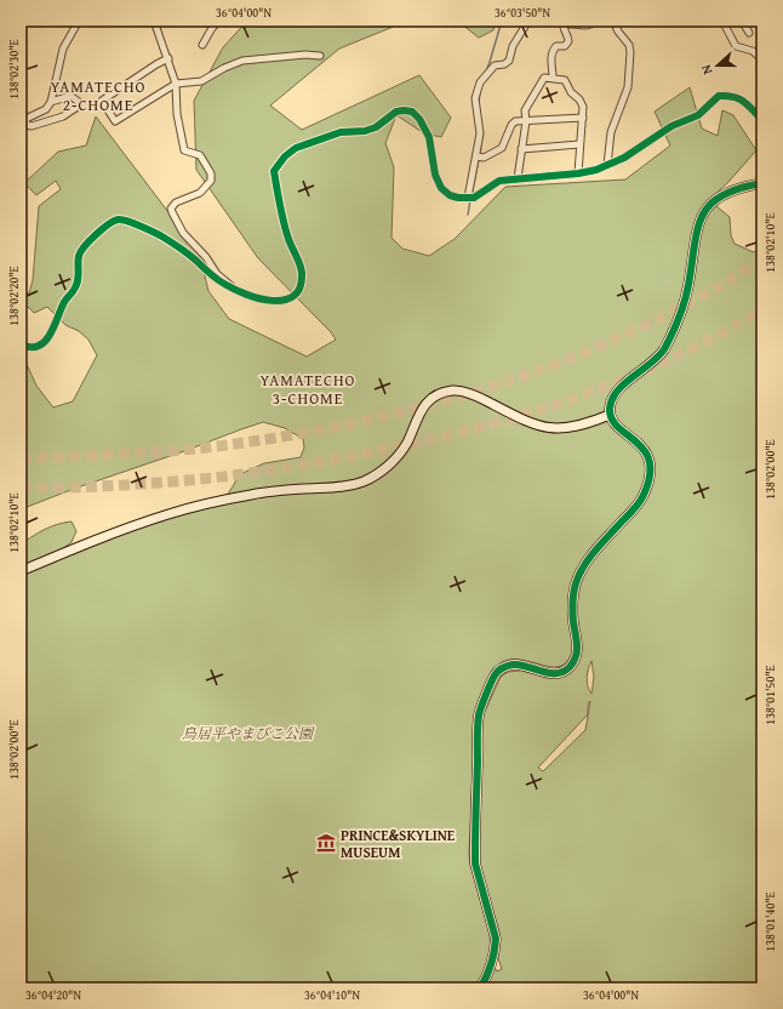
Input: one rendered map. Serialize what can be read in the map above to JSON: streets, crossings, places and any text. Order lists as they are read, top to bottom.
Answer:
{
  "districts": ["YAMATECHO 2-CHOME", "YAMATECHO 3-CHOME"],
  "parks": ["鳥居平やまびこ公園"],
  "places": {
    "museum": ["PRINCE&SKYLINE MUSEUM"]
  },
  "north": "left",
  "coordinates": [
    "36°04'00\"N",
    "36°03'50\"N",
    "138°02'30\"E",
    "138°02'10\"E",
    "138°02'20\"E",
    "138°02'00\"E",
    "138°01'50\"E",
    "138°01'40\"E",
    "36°04'20\"N",
    "36°04'10\"N"
  ]
}
